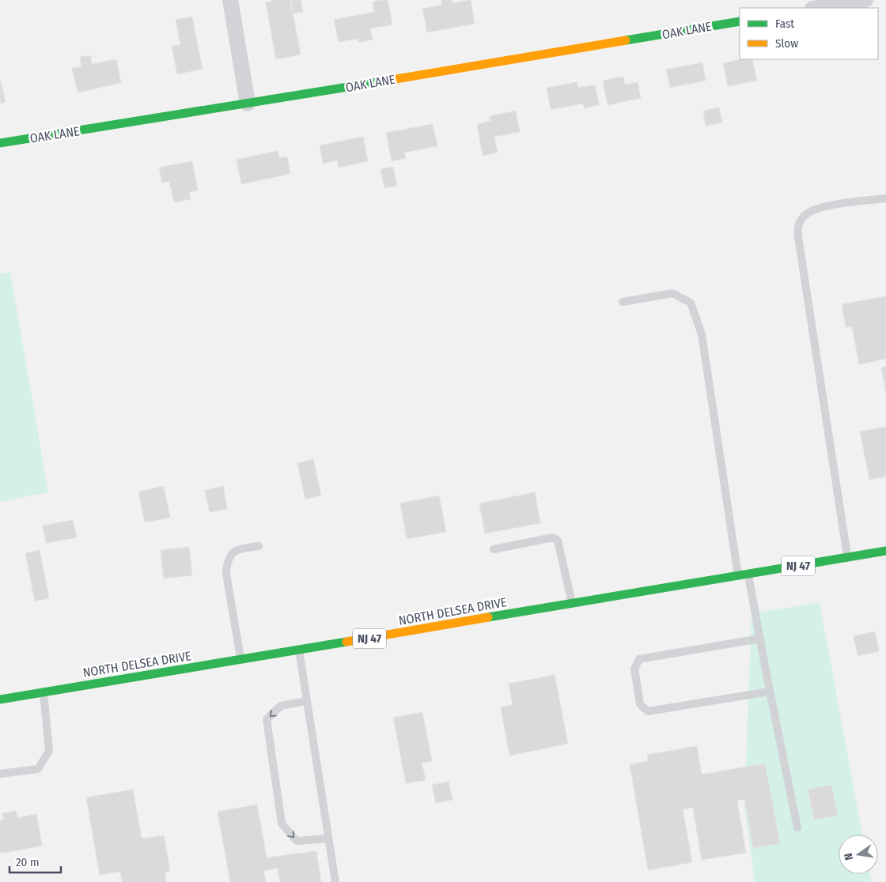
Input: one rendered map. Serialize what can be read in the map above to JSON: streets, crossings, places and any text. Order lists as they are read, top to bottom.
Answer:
{
  "streets": {
    "main road": ["OAK LANE", "NJ 47", "NORTH DELSEA DRIVE"]
  },
  "legend": ["Fast", "Slow"],
  "scale_bar": "20 m",
  "north": "left"
}
